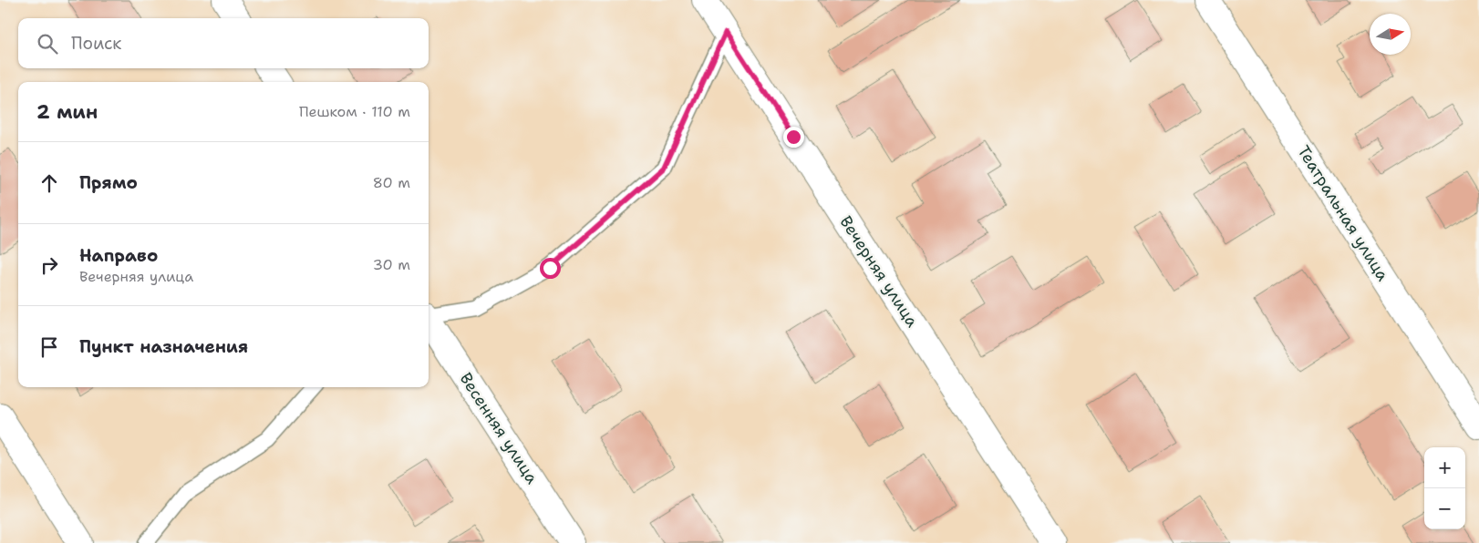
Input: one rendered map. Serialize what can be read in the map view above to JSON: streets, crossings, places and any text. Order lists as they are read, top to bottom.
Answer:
{
  "streets": {
    "street": ["Театральная улица", "Вечерняя улица", "Весенняя улица"]
  },
  "north": "right",
  "page": {
    "search": "Поиск",
    "heading": ["2 мин", "Пешком · 110 m"],
    "list": [
      ["Прямо", "80 m"],
      ["Направо", "Вечерняя улица", "30 m"],
      "Пункт назначения"
    ],
    "map_buttons": ["+", "−"]
  }
}
